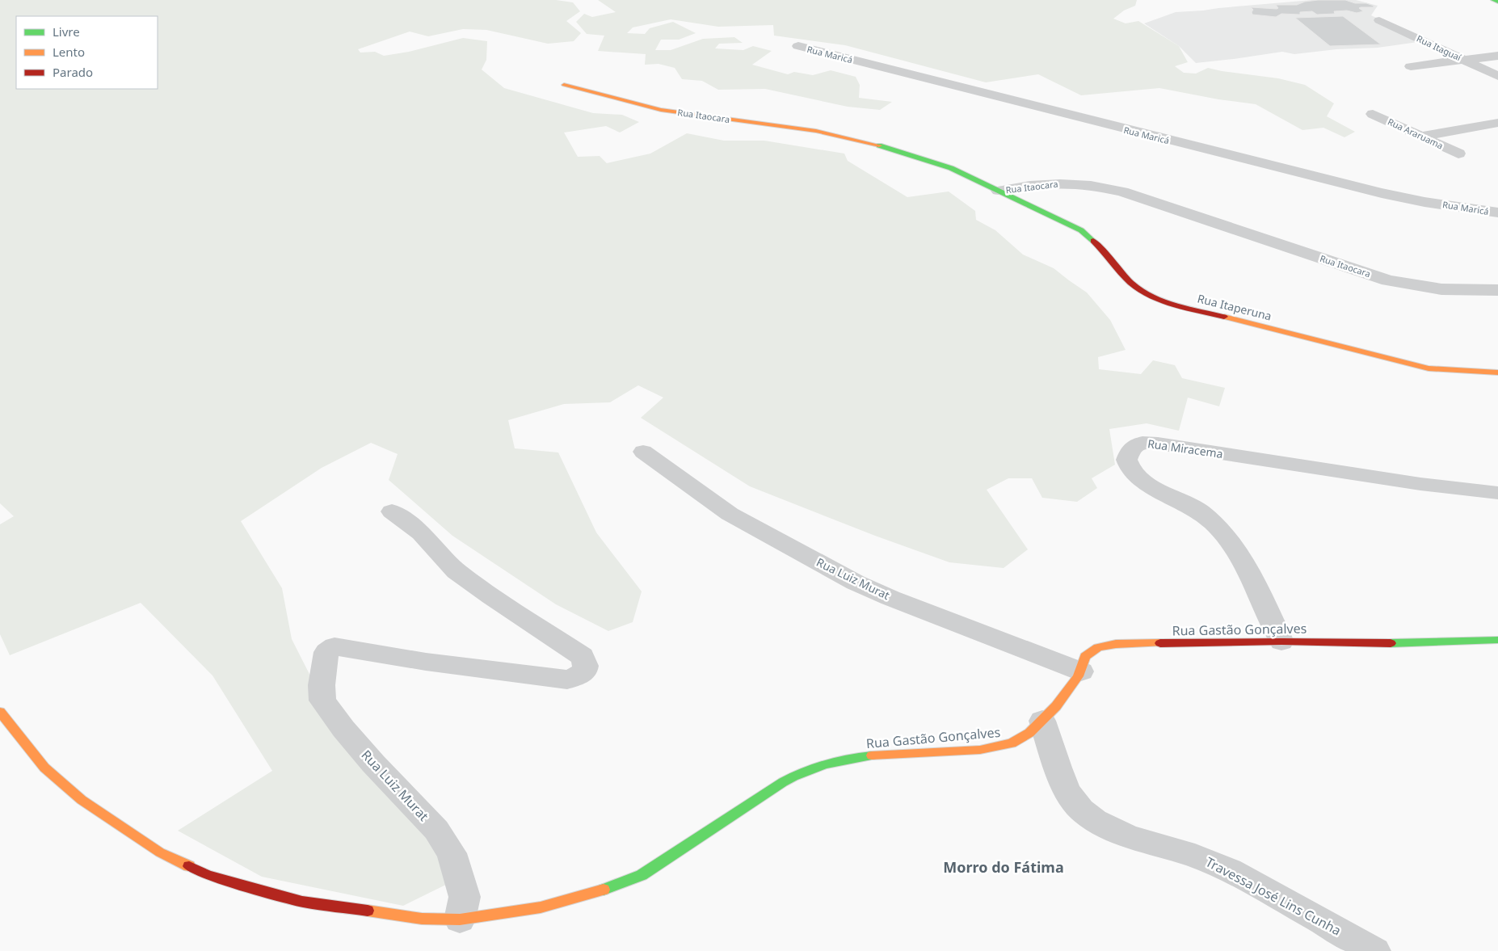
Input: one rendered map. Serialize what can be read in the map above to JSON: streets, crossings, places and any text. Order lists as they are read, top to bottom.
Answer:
{
  "streets": {
    "street": [
      "Rua Itaguaí",
      "Rua Maricá",
      "Rua Itaocara",
      "Rua Araruama",
      "Rua Itaperuna",
      "Rua Miracema",
      "Rua Luiz Murat",
      "Rua Gastão Gonçalves",
      "Travessa José Lins Cunha"
    ]
  },
  "crossings": [
    ["Rua Itaocara", "Rua Itaperuna"],
    ["Rua Miracema", "Rua Gastão Gonçalves"],
    ["Rua Luiz Murat", "Rua Gastão Gonçalves"],
    ["Rua Gastão Gonçalves", "Travessa José Lins Cunha"]
  ],
  "districts": ["Morro do Fátima"],
  "legend": ["Livre", "Lento", "Parado"]
}
